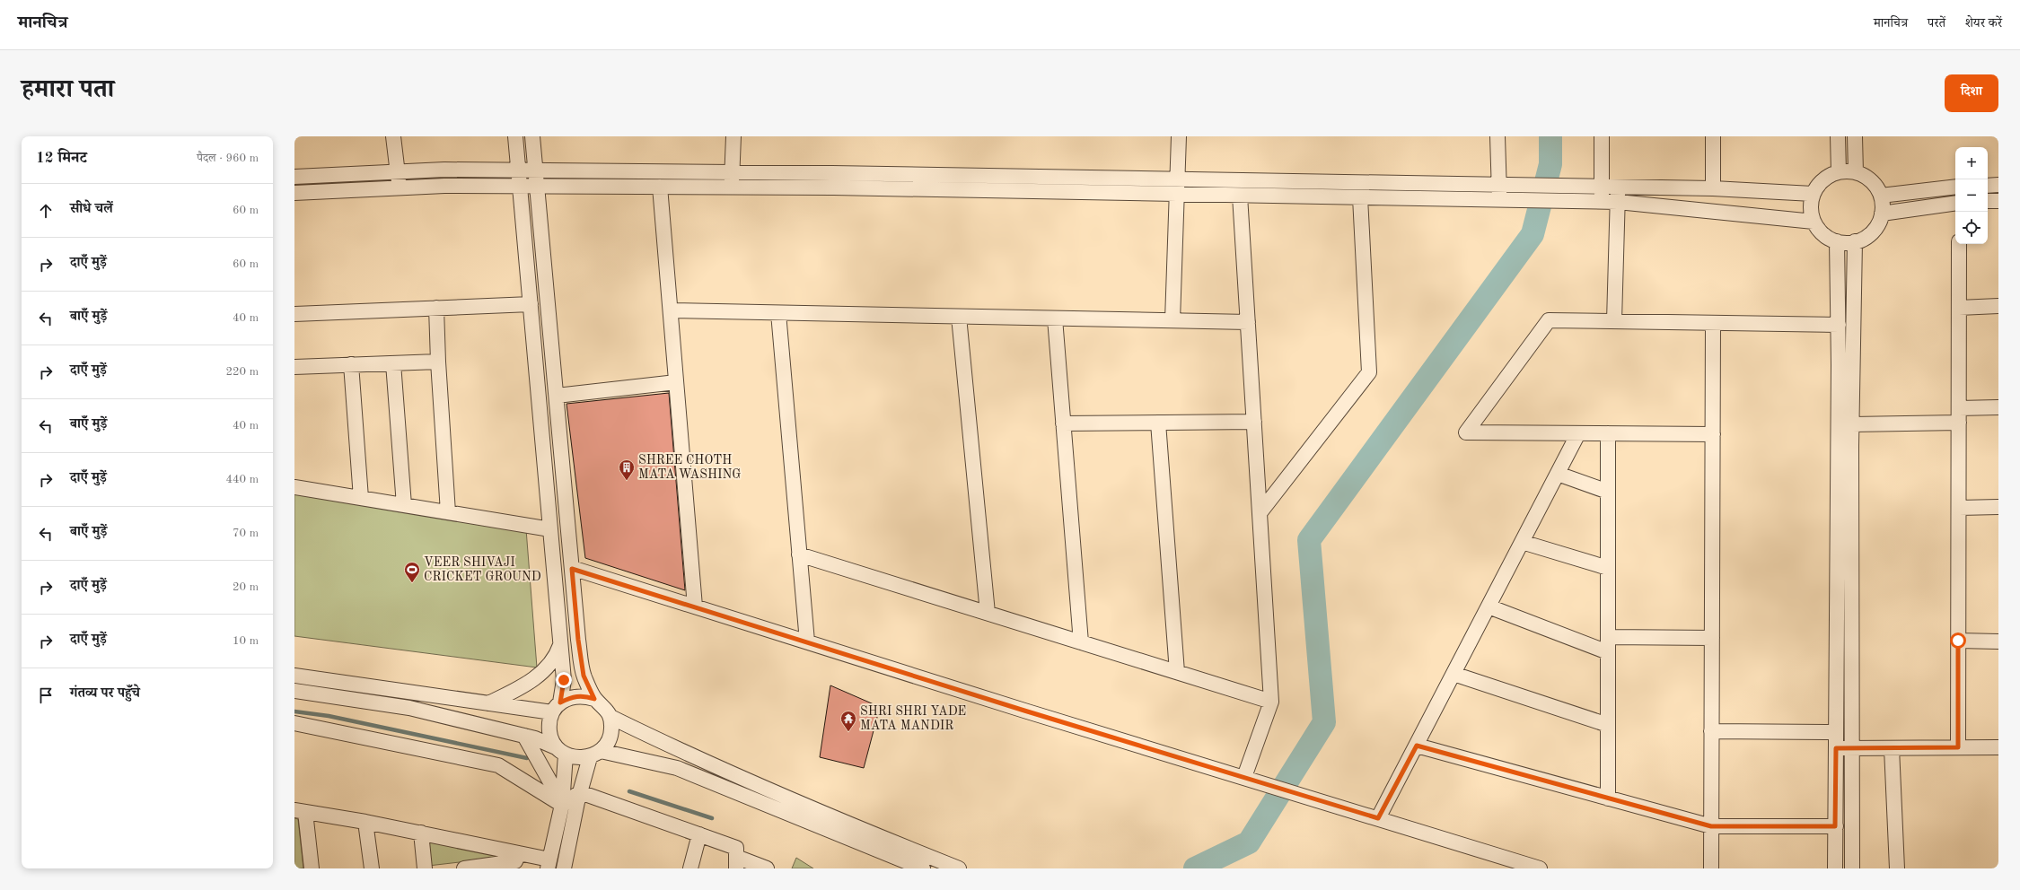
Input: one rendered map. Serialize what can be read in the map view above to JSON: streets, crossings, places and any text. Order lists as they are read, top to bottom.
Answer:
{
  "places": {
    "building": ["SHREE CHOTH MATA WASHING"],
    "sports": ["VEER SHIVAJI CRICKET GROUND"],
    "temple": ["SHRI SHRI YADE MATA MANDIR"]
  },
  "page": {
    "header": "मानचित्र",
    "nav": ["मानचित्र", "परतें", "शेयर करें"],
    "title": "हमारा पता",
    "buttons": "दिशा",
    "heading": ["12 मिनट", "पैदल · 960 m"],
    "map_buttons": ["+", "−"],
    "list": [
      ["सीधे चलें", "60 m"],
      ["दाएँ मुड़ें", "60 m"],
      ["बाएँ मुड़ें", "40 m"],
      ["दाएँ मुड़ें", "220 m"],
      ["बाएँ मुड़ें", "40 m"],
      ["दाएँ मुड़ें", "440 m"],
      ["बाएँ मुड़ें", "70 m"],
      ["दाएँ मुड़ें", "20 m"],
      ["दाएँ मुड़ें", "10 m"],
      "गंतव्य पर पहुँचे"
    ]
  }
}
